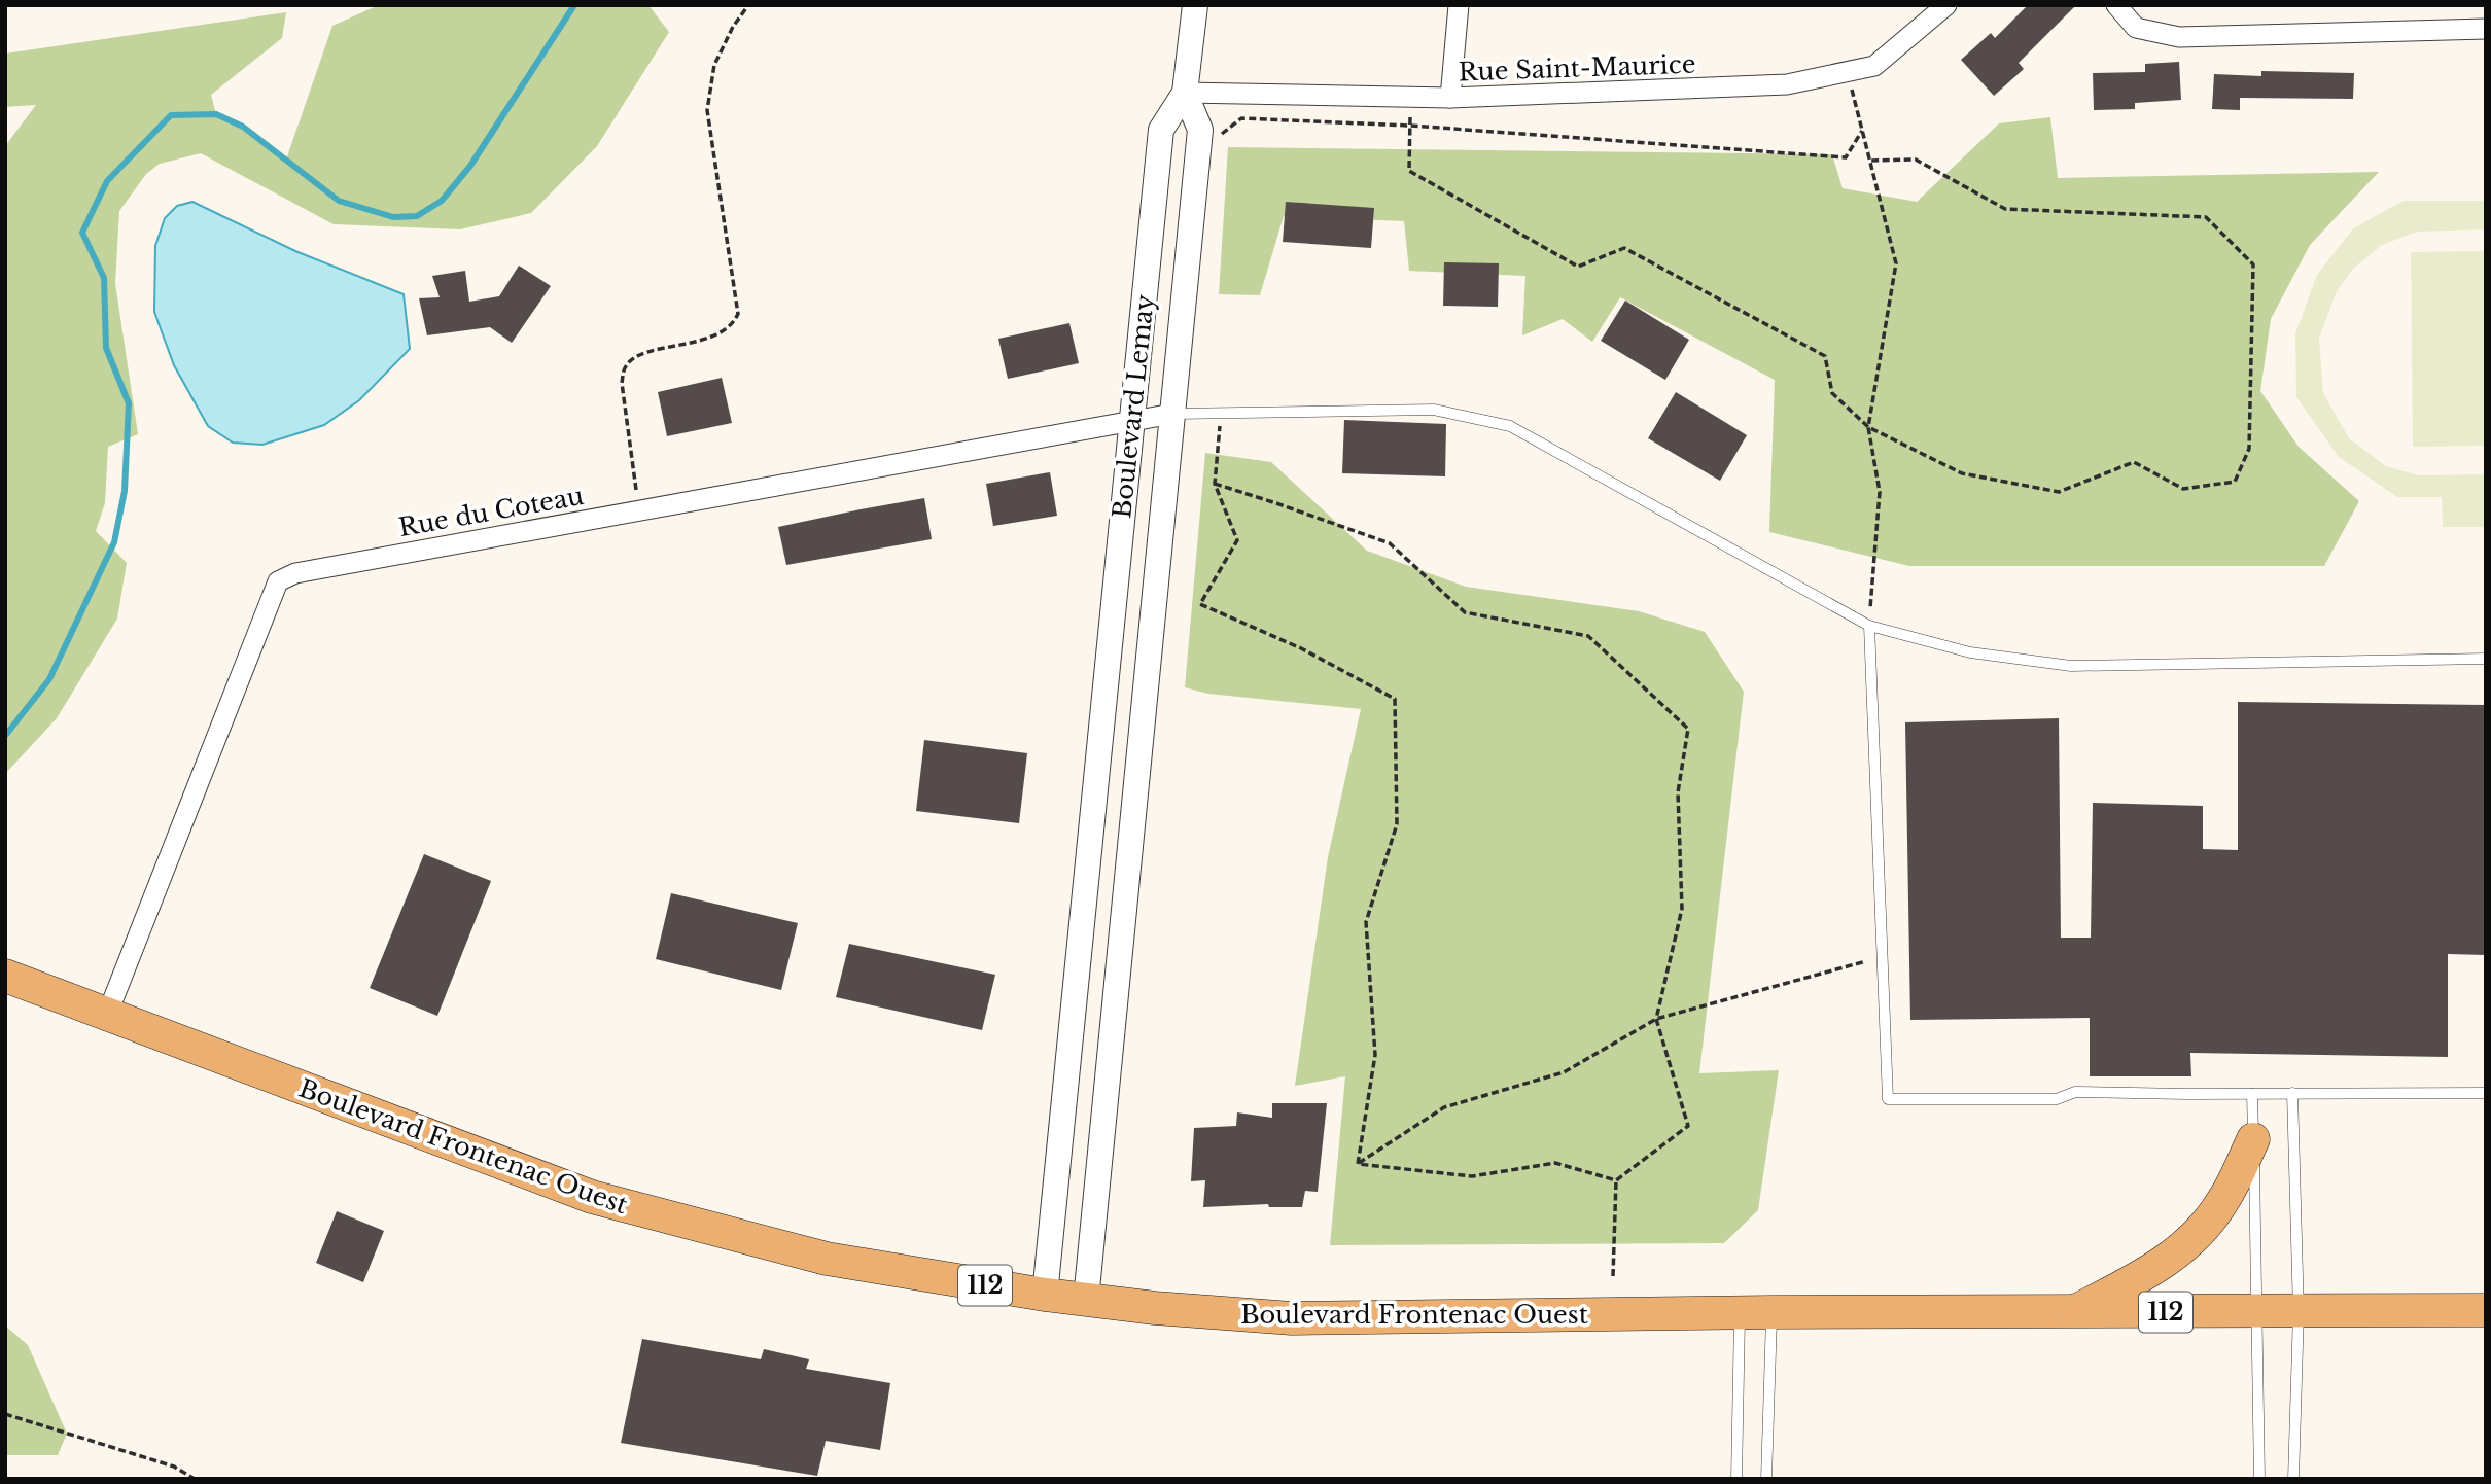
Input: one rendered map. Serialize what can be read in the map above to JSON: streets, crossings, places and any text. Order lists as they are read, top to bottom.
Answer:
{
  "streets": {
    "main road": ["Boulevard Frontenac Ouest", "112"],
    "street": ["Rue Saint-Maurice", "Boulevard Lemay", "Rue du Coteau"]
  },
  "crossings": [
    ["Rue Saint-Maurice", "Boulevard Lemay"],
    ["Boulevard Lemay", "Rue du Coteau"],
    ["Boulevard Lemay", "Boulevard Frontenac Ouest"],
    ["Rue du Coteau", "Boulevard Frontenac Ouest"]
  ]
}
